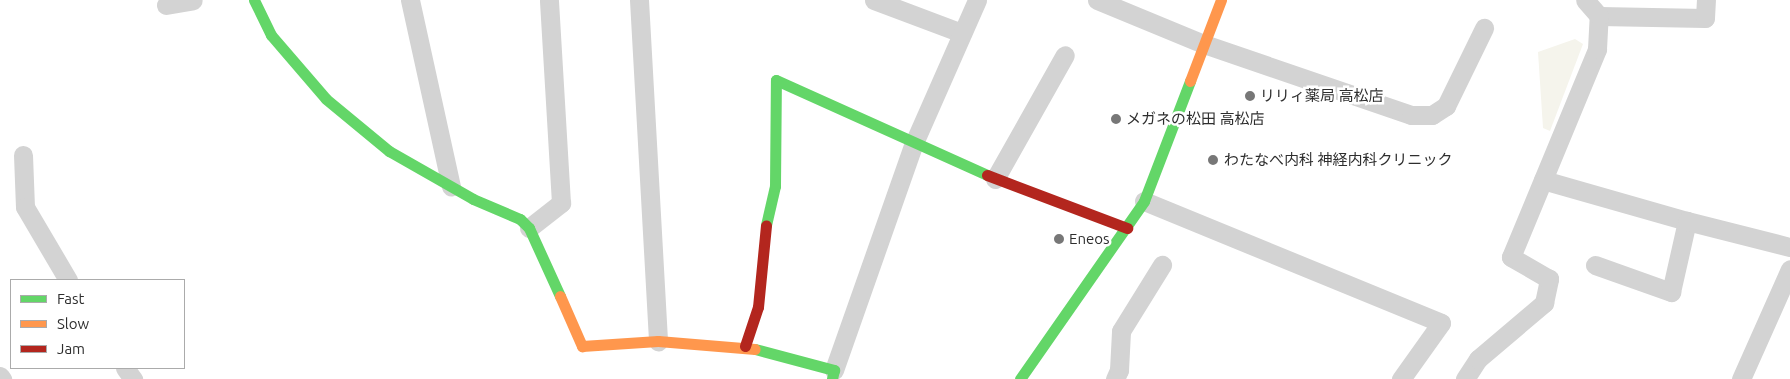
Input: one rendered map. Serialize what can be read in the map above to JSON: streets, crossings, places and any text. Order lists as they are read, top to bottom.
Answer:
{
  "places": [
    "リリィ薬局 高松店",
    "メガネの松田 高松店",
    "わたなべ内科 神経内科クリニック",
    "Eneos"
  ],
  "legend": ["Fast", "Slow", "Jam"]
}
